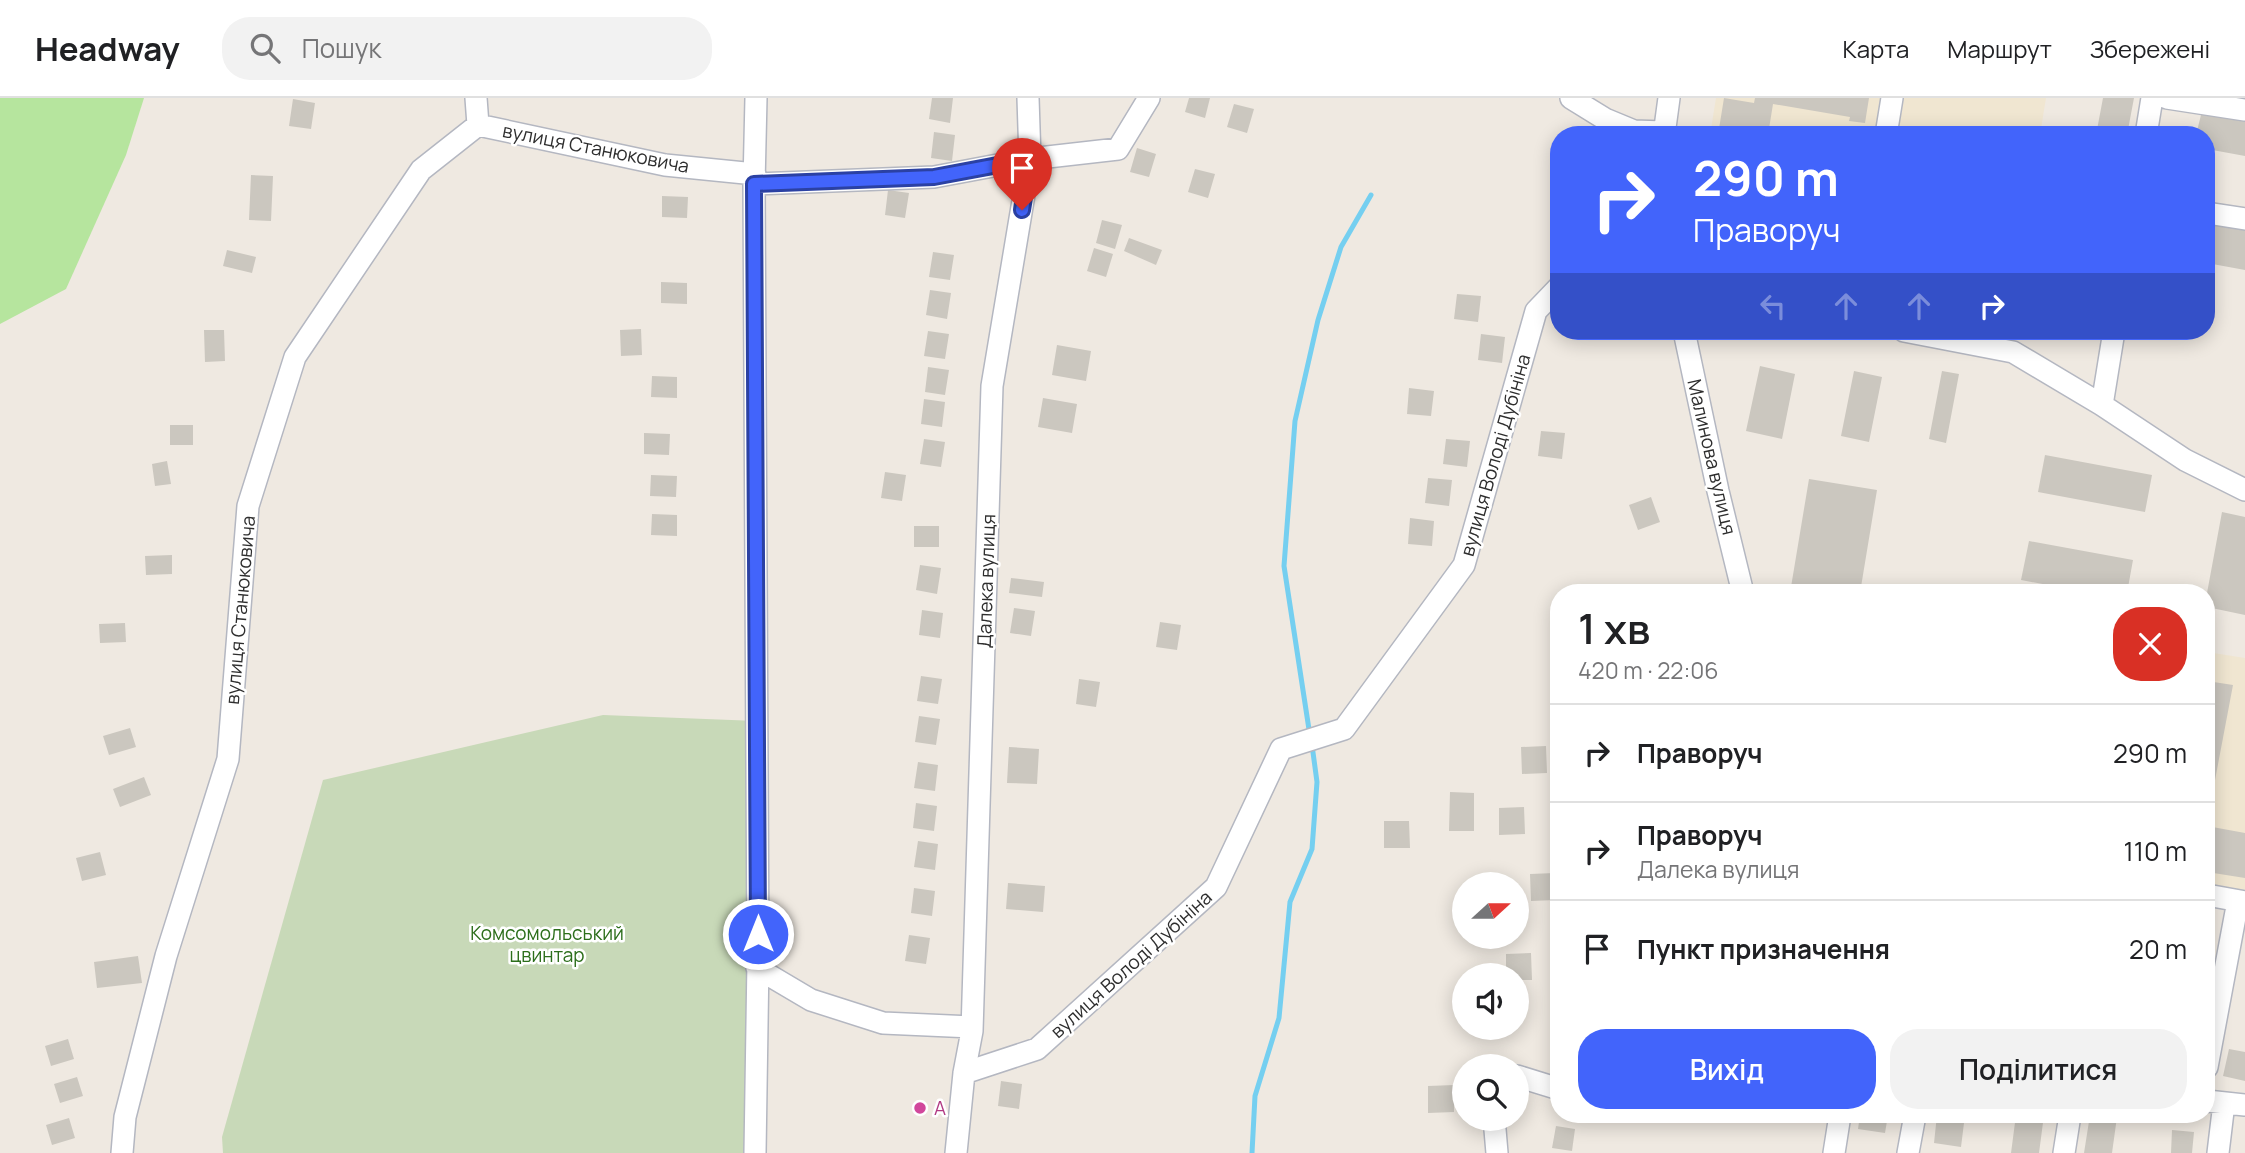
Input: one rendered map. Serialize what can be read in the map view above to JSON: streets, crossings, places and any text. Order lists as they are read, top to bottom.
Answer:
{
  "streets": {
    "street": [
      "вулиця Станюковича",
      "вулиця Володі Дубініна",
      "Малинова вулиця",
      "Далека вулиця"
    ]
  },
  "crossings": [
    ["вулиця Станюковича", "Далека вулиця"],
    ["вулиця Володі Дубініна", "Далека вулиця"]
  ],
  "parks": ["Комсомольський цвинтар"],
  "places": ["А"],
  "north": "right",
  "page": {
    "header": "Headway",
    "search": "Пошук",
    "nav": ["Карта", "Маршрут", "Збережені"],
    "turn": ["290 m", "Праворуч"],
    "heading": ["1 хв", "420 m · 22:06"],
    "list": [
      {
        "name": "Праворуч",
        "value": "290 m"
      },
      {
        "name": "Праворуч",
        "note": "Далека вулиця",
        "value": "110 m"
      },
      {
        "name": "Пункт призначення",
        "value": "20 m"
      }
    ],
    "buttons": ["Вихід", "Поділитися"]
  }
}
